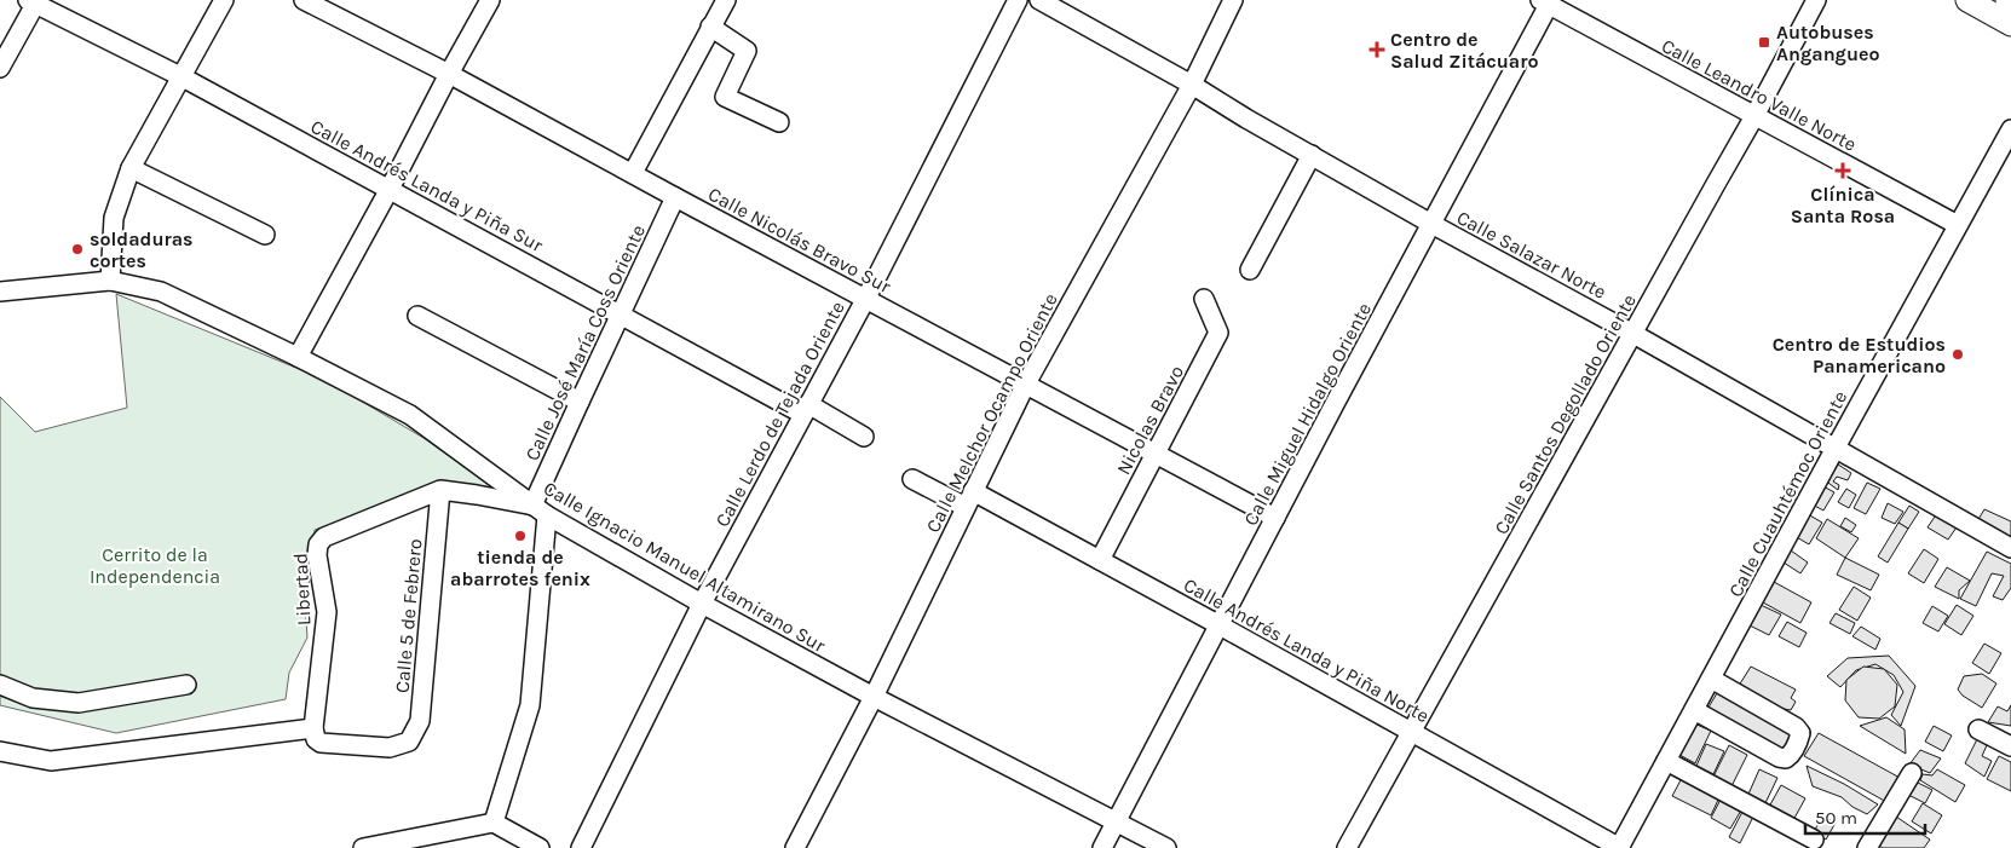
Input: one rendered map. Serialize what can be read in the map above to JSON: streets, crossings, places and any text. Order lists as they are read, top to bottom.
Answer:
{
  "streets": {
    "street": [
      "Calle Leandro Valle Norte",
      "Calle Andrés Landa y Piña Sur",
      "Calle Nicolás Bravo Sur",
      "Calle Salazar Norte",
      "Calle José María Coss Oriente",
      "Calle Melchor Ocampo Oriente",
      "Calle Lerdo de Tejada Oriente",
      "Calle Miguel Hidalgo Oriente",
      "Calle Santos Degollado Oriente",
      "Nicolas Bravo",
      "Calle Cuauhtémoc Oriente",
      "Calle Ignacio Manuel Altamirano Sur",
      "Libertad",
      "Calle 5 de Febrero",
      "Calle Andrés Landa y Piña Norte"
    ]
  },
  "crossings": [
    ["Calle Leandro Valle Norte", "Calle Miguel Hidalgo Oriente"],
    ["Calle Leandro Valle Norte", "Calle Santos Degollado Oriente"],
    ["Calle Leandro Valle Norte", "Calle Cuauhtémoc Oriente"],
    ["Calle Andrés Landa y Piña Sur", "Calle José María Coss Oriente"],
    ["Calle Andrés Landa y Piña Sur", "Calle Lerdo de Tejada Oriente"],
    ["Calle Nicolás Bravo Sur", "Calle José María Coss Oriente"],
    ["Calle Nicolás Bravo Sur", "Calle Melchor Ocampo Oriente"],
    ["Calle Nicolás Bravo Sur", "Calle Lerdo de Tejada Oriente"],
    ["Calle Nicolás Bravo Sur", "Calle Miguel Hidalgo Oriente"],
    ["Calle Nicolás Bravo Sur", "Nicolas Bravo"],
    ["Calle Salazar Norte", "Calle Melchor Ocampo Oriente"],
    ["Calle Salazar Norte", "Calle Miguel Hidalgo Oriente"],
    ["Calle Salazar Norte", "Calle Santos Degollado Oriente"],
    ["Calle Salazar Norte", "Calle Cuauhtémoc Oriente"],
    ["Calle José María Coss Oriente", "Calle Ignacio Manuel Altamirano Sur"],
    ["Calle Melchor Ocampo Oriente", "Calle Ignacio Manuel Altamirano Sur"],
    ["Calle Melchor Ocampo Oriente", "Calle Andrés Landa y Piña Norte"],
    ["Calle Lerdo de Tejada Oriente", "Calle Ignacio Manuel Altamirano Sur"],
    ["Calle Miguel Hidalgo Oriente", "Calle Ignacio Manuel Altamirano Sur"],
    ["Calle Miguel Hidalgo Oriente", "Calle Andrés Landa y Piña Norte"],
    ["Calle Santos Degollado Oriente", "Calle Andrés Landa y Piña Norte"],
    ["Nicolas Bravo", "Calle Andrés Landa y Piña Norte"],
    ["Calle Cuauhtémoc Oriente", "Calle Andrés Landa y Piña Norte"],
    ["Libertad", "Calle 5 de Febrero"]
  ],
  "parks": ["Cerrito de la Independencia"],
  "places": {
    "transit": ["Autobuses Angangueo"],
    "health": ["Centro de Salud Zitácuaro", "Clínica Santa Rosa"],
    "other": ["soldaduras cortes", "Centro de Estudios Panamericano", "tienda de abarrotes fenix"]
  },
  "scale_bar": "50 m"
}
